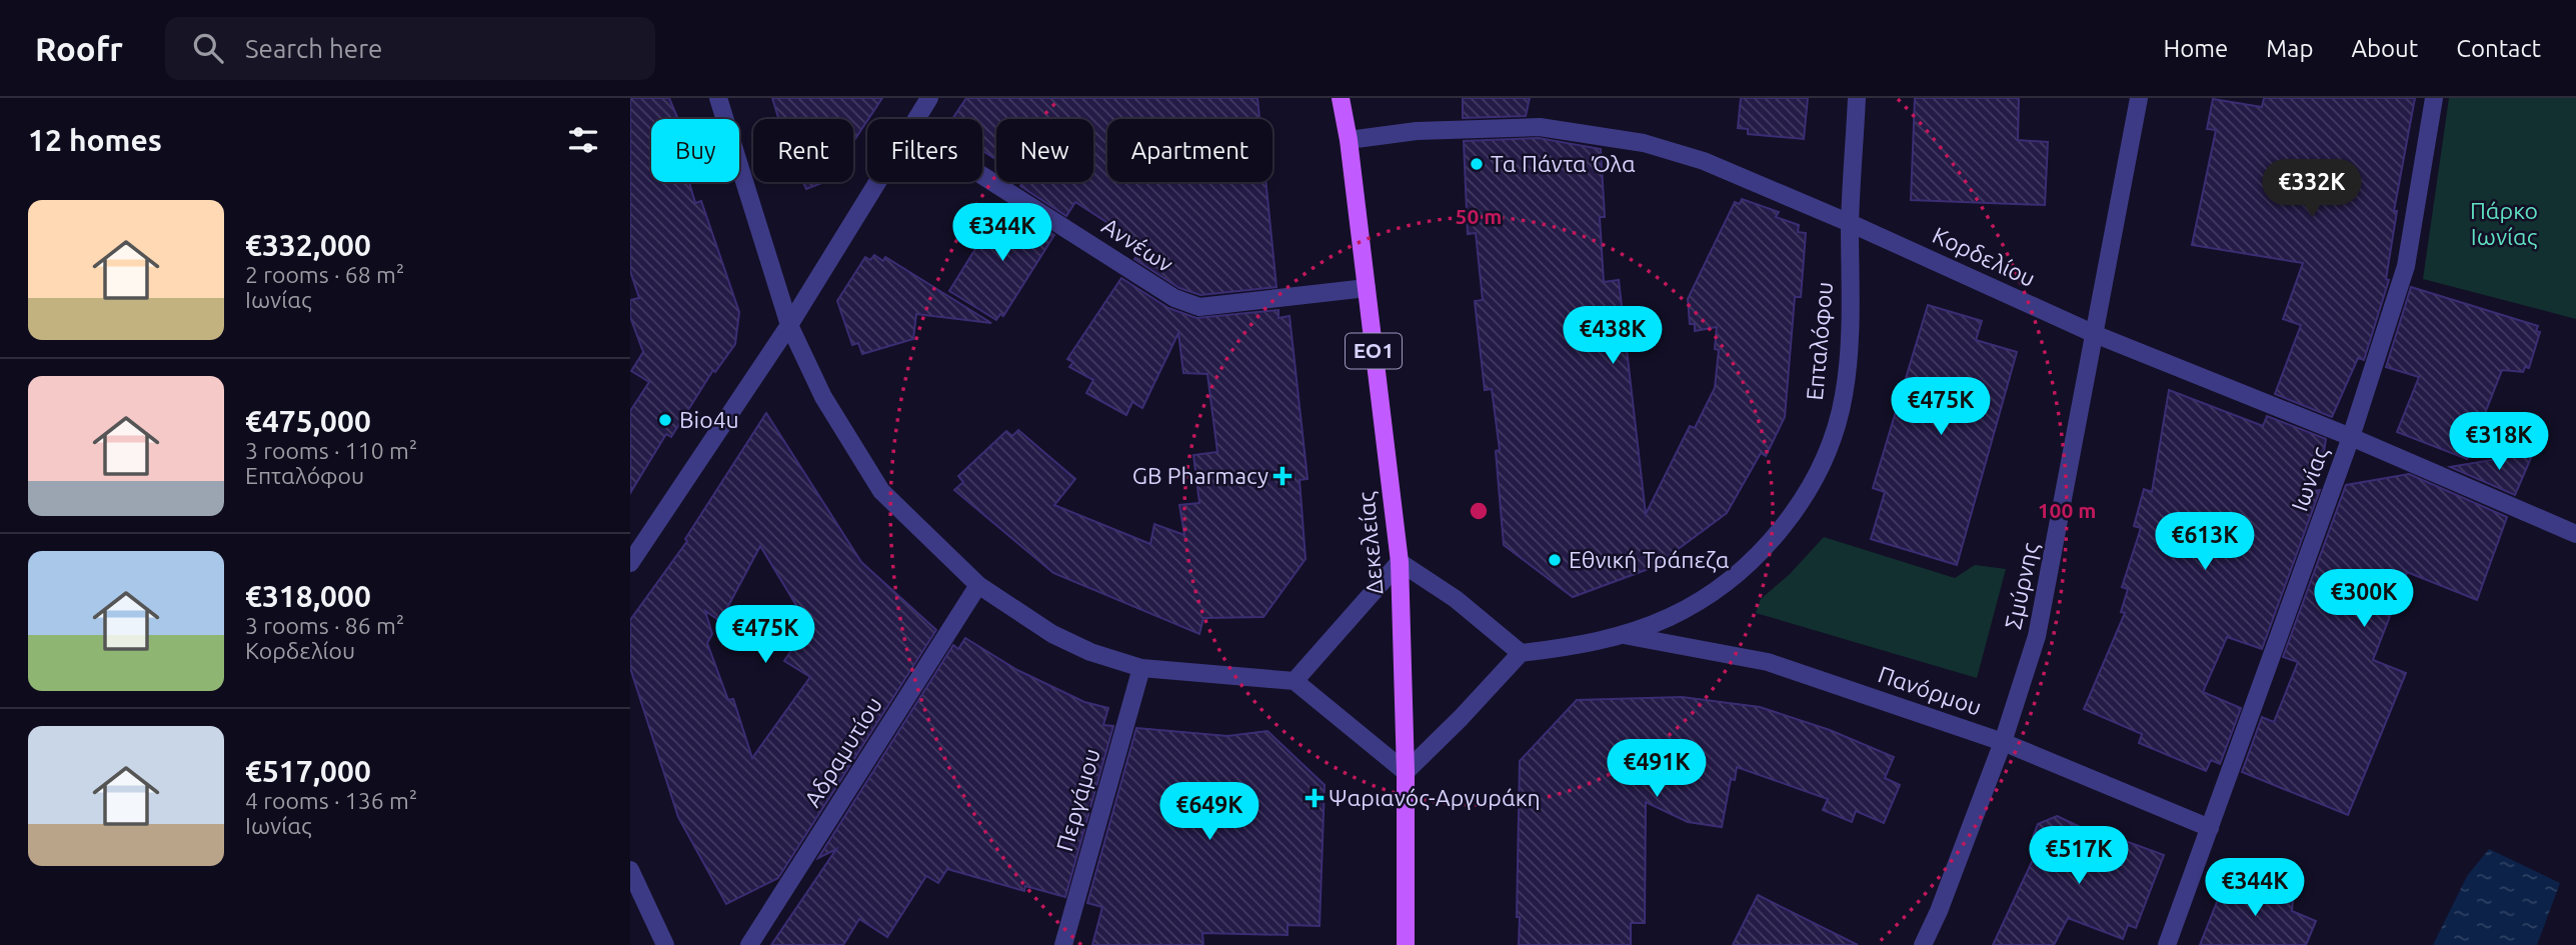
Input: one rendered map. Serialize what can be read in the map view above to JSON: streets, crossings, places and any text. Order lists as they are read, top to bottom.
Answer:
{
  "streets": {
    "main road": ["ΕΟ1", "Δεκελείας"],
    "street": [
      "Αννέων",
      "Κορδελίου",
      "Επταλόφου",
      "Ιωνίας",
      "Σμύρνης",
      "Πανόρμου",
      "Αδραμυτίου",
      "Περγάμου"
    ]
  },
  "crossings": [
    ["Αννέων", "Δεκελείας"],
    ["Κορδελίου", "Επταλόφου"],
    ["Κορδελίου", "Ιωνίας"],
    ["Κορδελίου", "Δεκελείας"],
    ["Κορδελίου", "Σμύρνης"],
    ["Επταλόφου", "Πανόρμου"],
    ["Ιωνίας", "Πανόρμου"],
    ["Σμύρνης", "Πανόρμου"]
  ],
  "parks": ["Πάρκο Ιωνίας"],
  "places": {
    "other": ["Τα Πάντα Όλα", "Bio4u", "Εθνική Τράπεζα"],
    "health": ["GB Pharmacy", "Ψαριανός-Αργυράκη"]
  },
  "page": {
    "header": "Roofr",
    "search": "Search here",
    "nav": [
      "Home",
      "Map",
      "About",
      "Contact"
    ],
    "heading": "12 homes",
    "chip": [
      "Buy",
      "Rent",
      "Filters",
      "New",
      "Apartment"
    ],
    "price": [
      "€332K",
      "€344K",
      "€438K",
      "€475K",
      "€318K",
      "€613K",
      "€300K",
      "€475K",
      "€491K",
      "€649K",
      "€517K",
      "€344K"
    ],
    "list": [
      {
        "name": "€332,000",
        "note": "2 rooms · 68 m² · Ιωνίας"
      },
      {
        "name": "€475,000",
        "note": "3 rooms · 110 m² · Επταλόφου"
      },
      {
        "name": "€318,000",
        "note": "3 rooms · 86 m² · Κορδελίου"
      },
      {
        "name": "€517,000",
        "note": "4 rooms · 136 m² · Ιωνίας"
      }
    ]
  },
  "rings": ["50 m", "100 m"]
}
